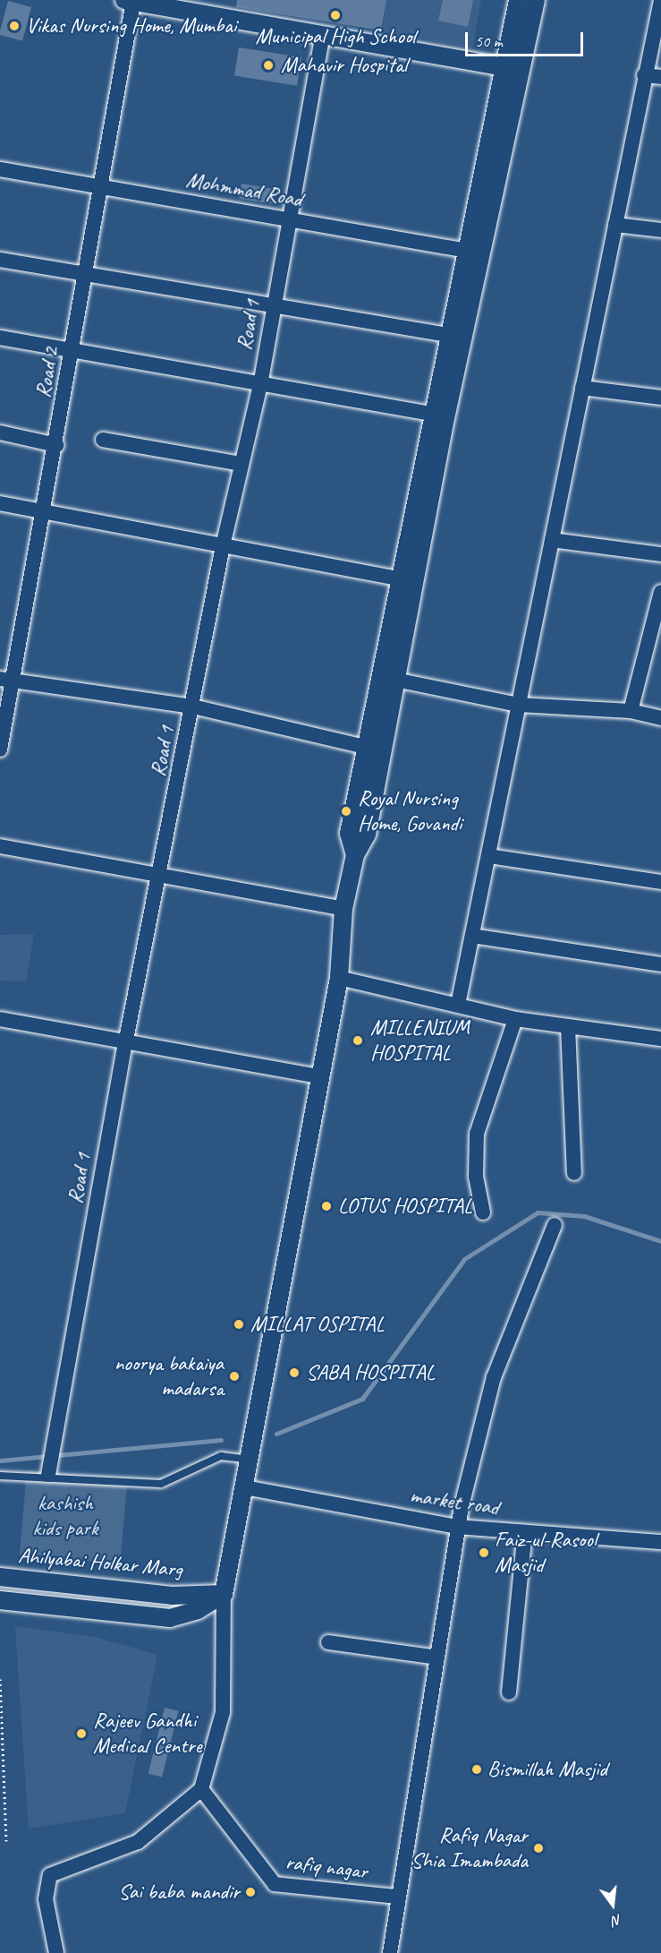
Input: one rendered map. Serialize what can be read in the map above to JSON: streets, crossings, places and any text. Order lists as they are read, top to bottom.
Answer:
{
  "streets": {
    "street": [
      "Mohmmad Road",
      "Road 1",
      "Road 2",
      "market road",
      "Ahilyabai Holkar Marg",
      "rafiq nagar"
    ]
  },
  "crossings": [
    ["Mohmmad Road", "Road 1"],
    ["Mohmmad Road", "Road 2"]
  ],
  "parks": ["kashish kids park"],
  "places": [
    "Municipal High School",
    "Vikas Nursing Home, Mumbai",
    "Mahavir Hospital",
    "Royal Nursing Home, Govandi",
    "MILLENIUM HOSPITAL",
    "LOTUS HOSPITAL",
    "MILLAT OSPITAL",
    "SABA HOSPITAL",
    "noorya bakaiya madarsa",
    "Faiz-ul-Rasool Masjid",
    "Rajeev Gandhi Medical Centre",
    "Bismillah Masjid",
    "Rafiq Nagar Shia Imambada",
    "Sai baba mandir"
  ],
  "scale_bar": "50 m",
  "north": "bottom"
}
